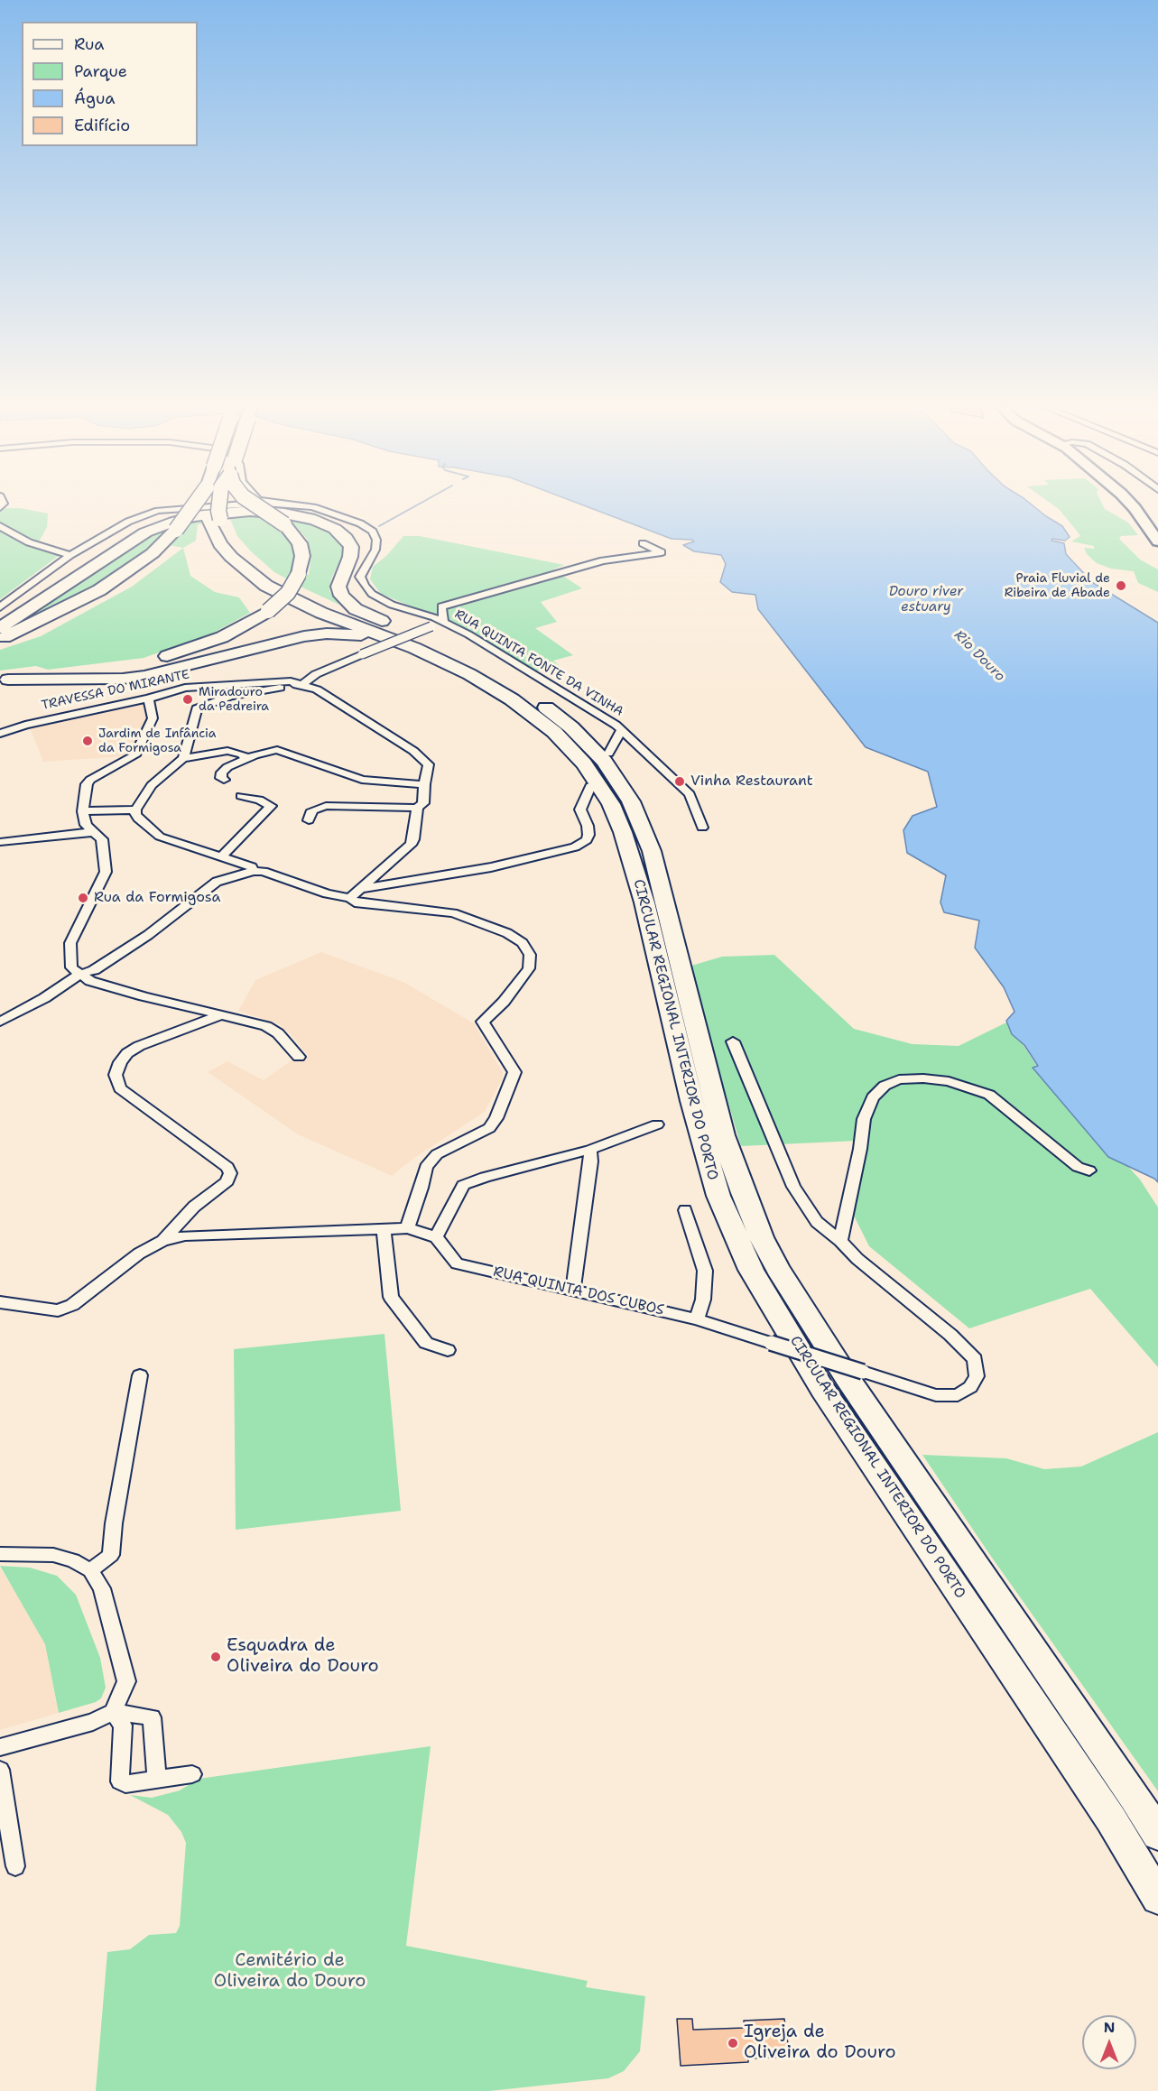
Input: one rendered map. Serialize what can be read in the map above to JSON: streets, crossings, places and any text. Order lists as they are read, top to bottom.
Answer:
{
  "streets": {
    "highway": ["CIRCULAR REGIONAL INTERIOR DO PORTO"],
    "street": ["RUA QUINTA FONTE DA VINHA", "TRAVESSA DO MIRANTE", "RUA QUINTA DOS CUBOS"]
  },
  "water": ["Douro river estuary", "Rio Douro"],
  "parks": ["Cemitério de Oliveira do Douro"],
  "places": [
    "Praia Fluvial de Ribeira de Abade",
    "Miradouro da Pedreira",
    "Jardim de Infância da Formigosa",
    "Vinha Restaurant",
    "Rua da Formigosa",
    "Esquadra de Oliveira do Douro",
    "Igreja de Oliveira do Douro"
  ],
  "legend": [
    "Rua",
    "Parque",
    "Água",
    "Edifício"
  ],
  "north": "top"
}
